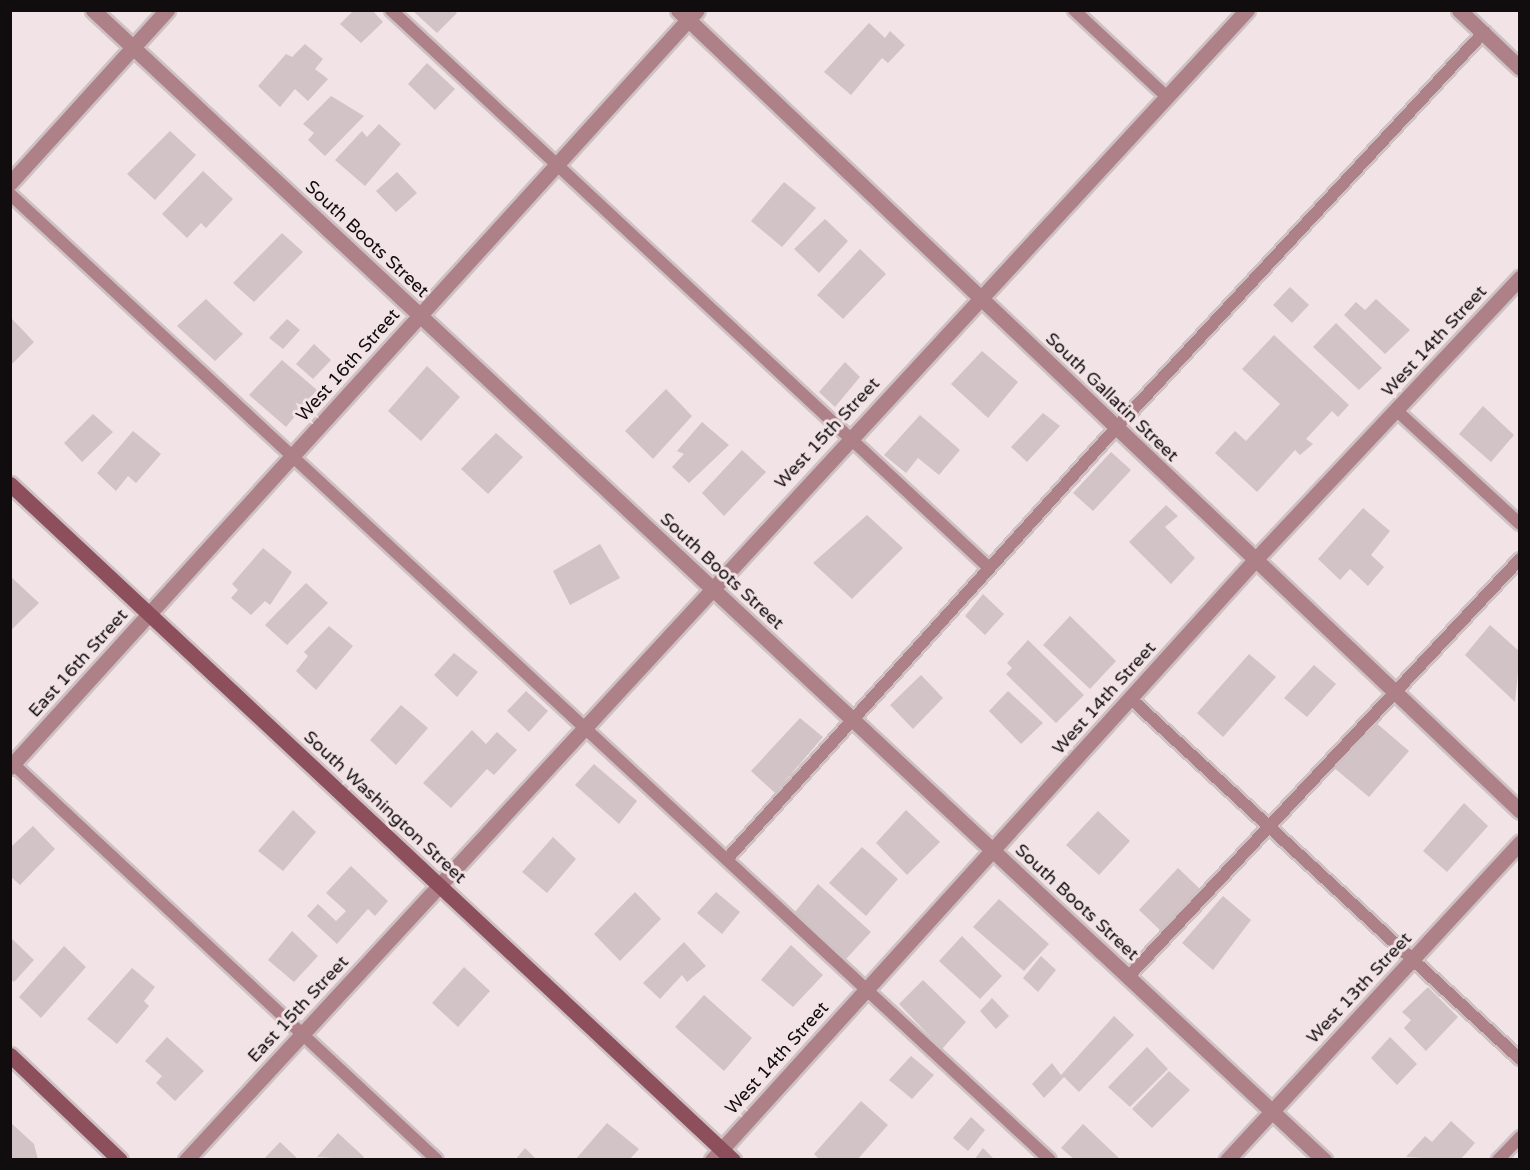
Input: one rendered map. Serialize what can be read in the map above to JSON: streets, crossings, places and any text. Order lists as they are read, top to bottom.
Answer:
{
  "streets": {
    "main road": ["South Washington Street"],
    "street": [
      "South Boots Street",
      "West 14th Street",
      "West 16th Street",
      "South Gallatin Street",
      "West 15th Street",
      "East 16th Street",
      "West 13th Street",
      "East 15th Street"
    ]
  },
  "crossings": [
    ["South Boots Street", "West 14th Street"],
    ["South Boots Street", "West 16th Street"],
    ["South Boots Street", "West 15th Street"],
    ["South Boots Street", "West 13th Street"],
    ["West 14th Street", "South Gallatin Street"],
    ["West 14th Street", "South Washington Street"],
    ["West 16th Street", "South Gallatin Street"],
    ["West 16th Street", "East 16th Street"],
    ["West 16th Street", "South Washington Street"],
    ["South Gallatin Street", "West 15th Street"],
    ["West 15th Street", "South Washington Street"],
    ["West 15th Street", "East 15th Street"],
    ["East 16th Street", "South Washington Street"],
    ["South Washington Street", "East 15th Street"]
  ]
}
